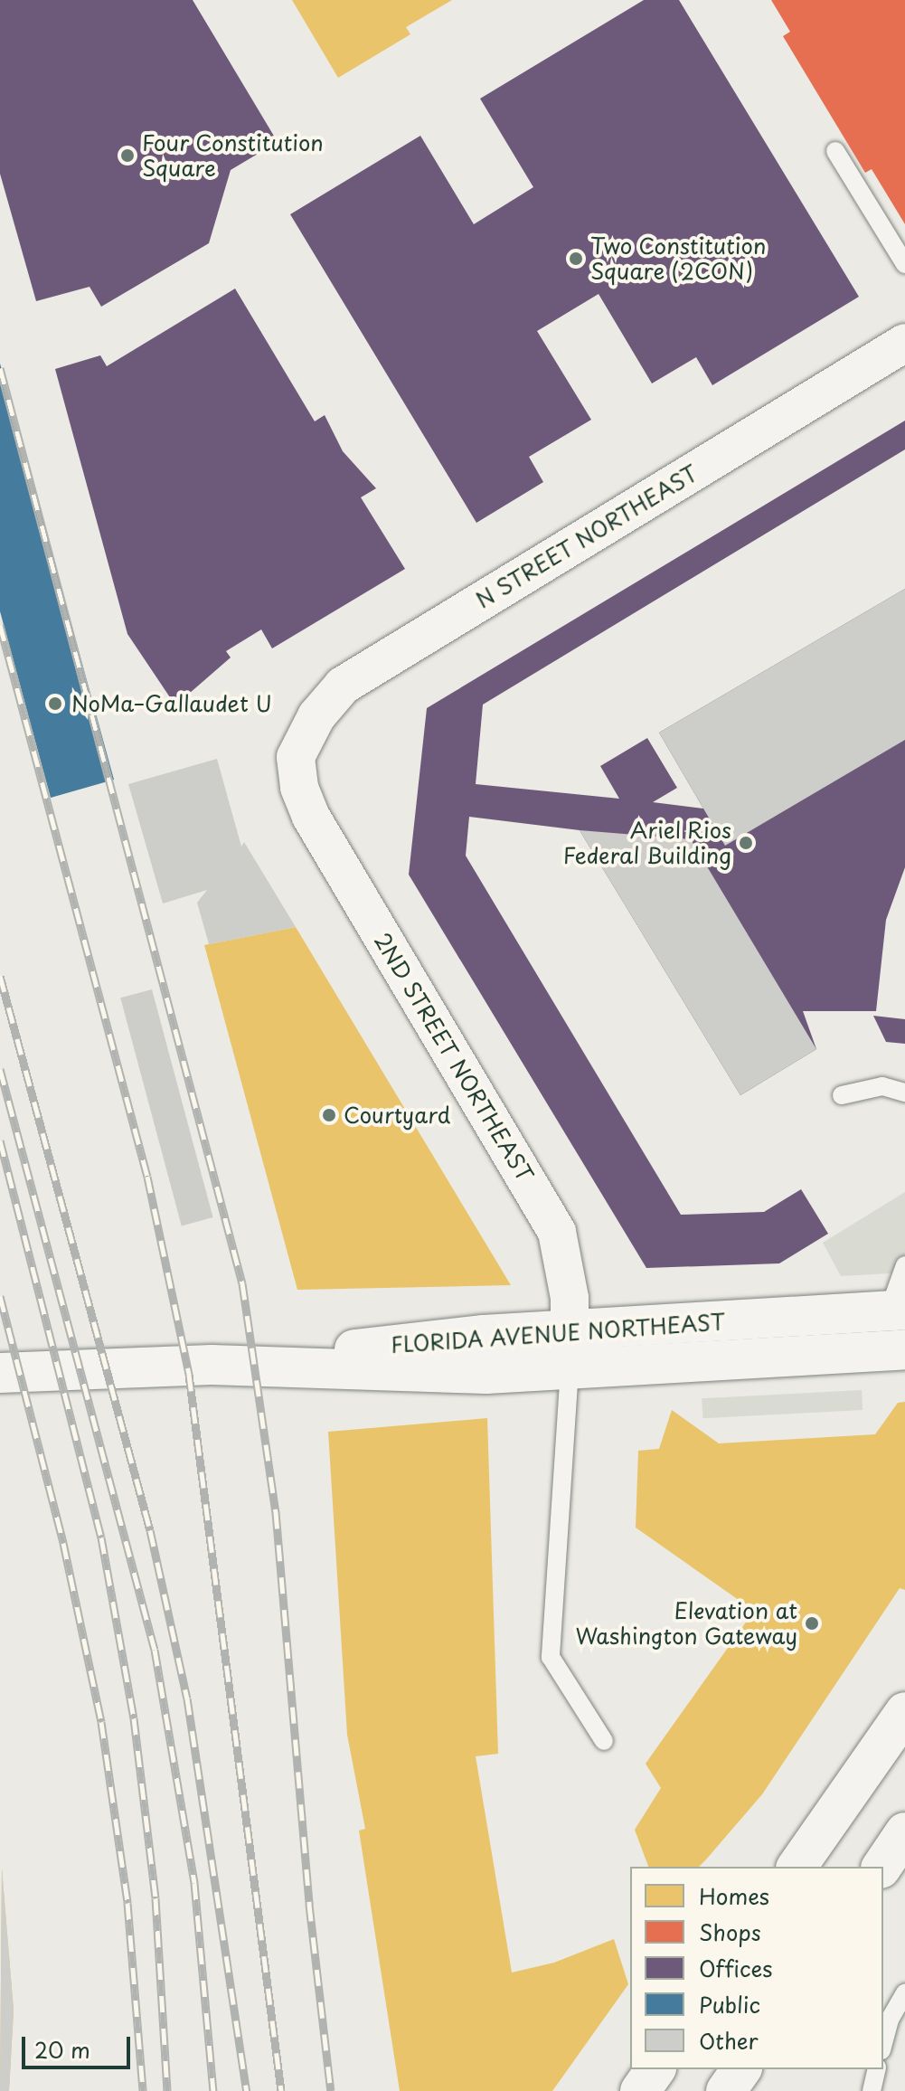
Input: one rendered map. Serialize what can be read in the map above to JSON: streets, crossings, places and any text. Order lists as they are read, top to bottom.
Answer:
{
  "streets": {
    "main road": ["FLORIDA AVENUE NORTHEAST"],
    "street": ["N STREET NORTHEAST", "2ND STREET NORTHEAST"]
  },
  "crossings": [
    ["N STREET NORTHEAST", "2ND STREET NORTHEAST"],
    ["2ND STREET NORTHEAST", "FLORIDA AVENUE NORTHEAST"]
  ],
  "places": [
    "Four Constitution Square",
    "Two Constitution Square (2CON)",
    "NoMa–Gallaudet U",
    "Ariel Rios Federal Building",
    "Courtyard",
    "Elevation at Washington Gateway"
  ],
  "legend": [
    "Homes",
    "Shops",
    "Offices",
    "Public",
    "Other"
  ],
  "scale_bar": "20 m"
}
